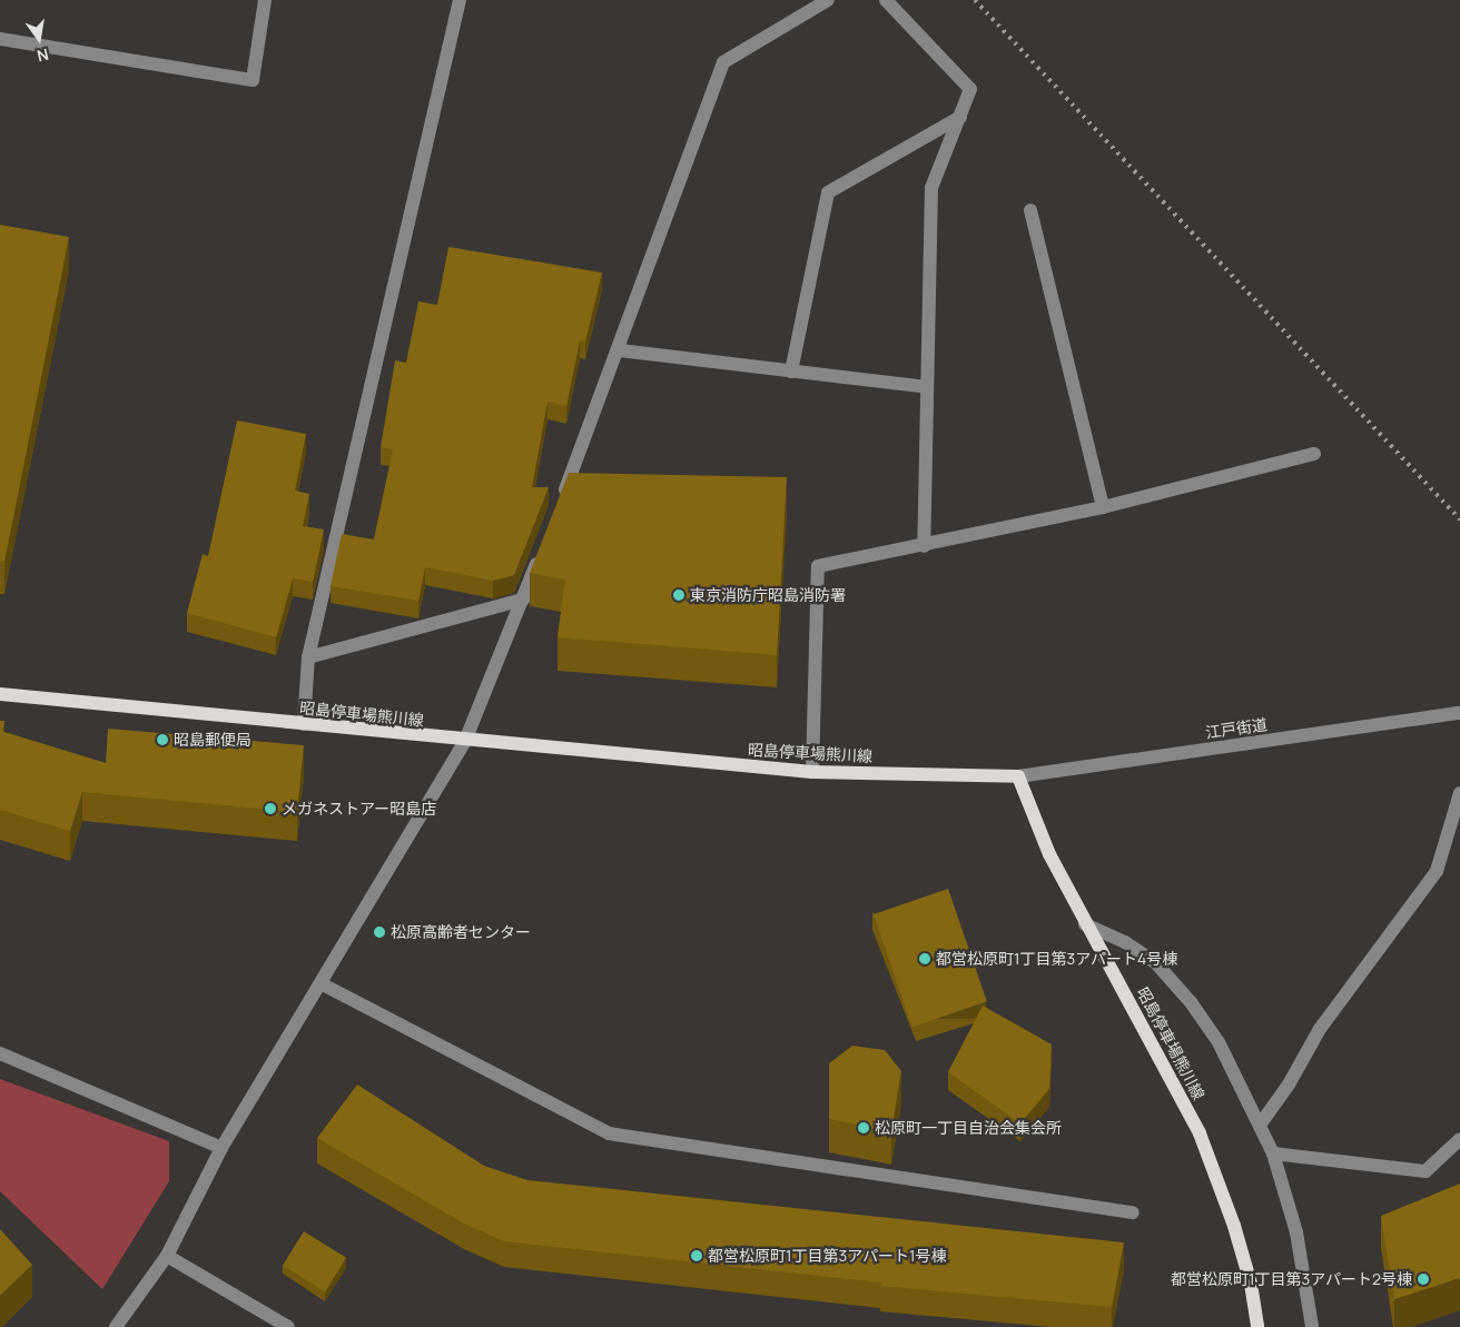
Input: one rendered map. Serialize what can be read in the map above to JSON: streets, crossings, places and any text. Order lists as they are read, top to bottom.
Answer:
{
  "streets": {
    "main road": ["昭島停車場熊川線"],
    "street": ["江戸街道"]
  },
  "crossings": [
    ["昭島停車場熊川線", "江戸街道"]
  ],
  "places": [
    "東京消防庁昭島消防署",
    "昭島郵便局",
    "メガネストアー昭島店",
    "松原高齢者センター",
    "都営松原町1丁目第3アパート4号棟",
    "松原町一丁目自治会集会所",
    "都営松原町1丁目第3アパート1号棟",
    "都営松原町1丁目第3アパート2号棟"
  ],
  "north": "bottom"
}
